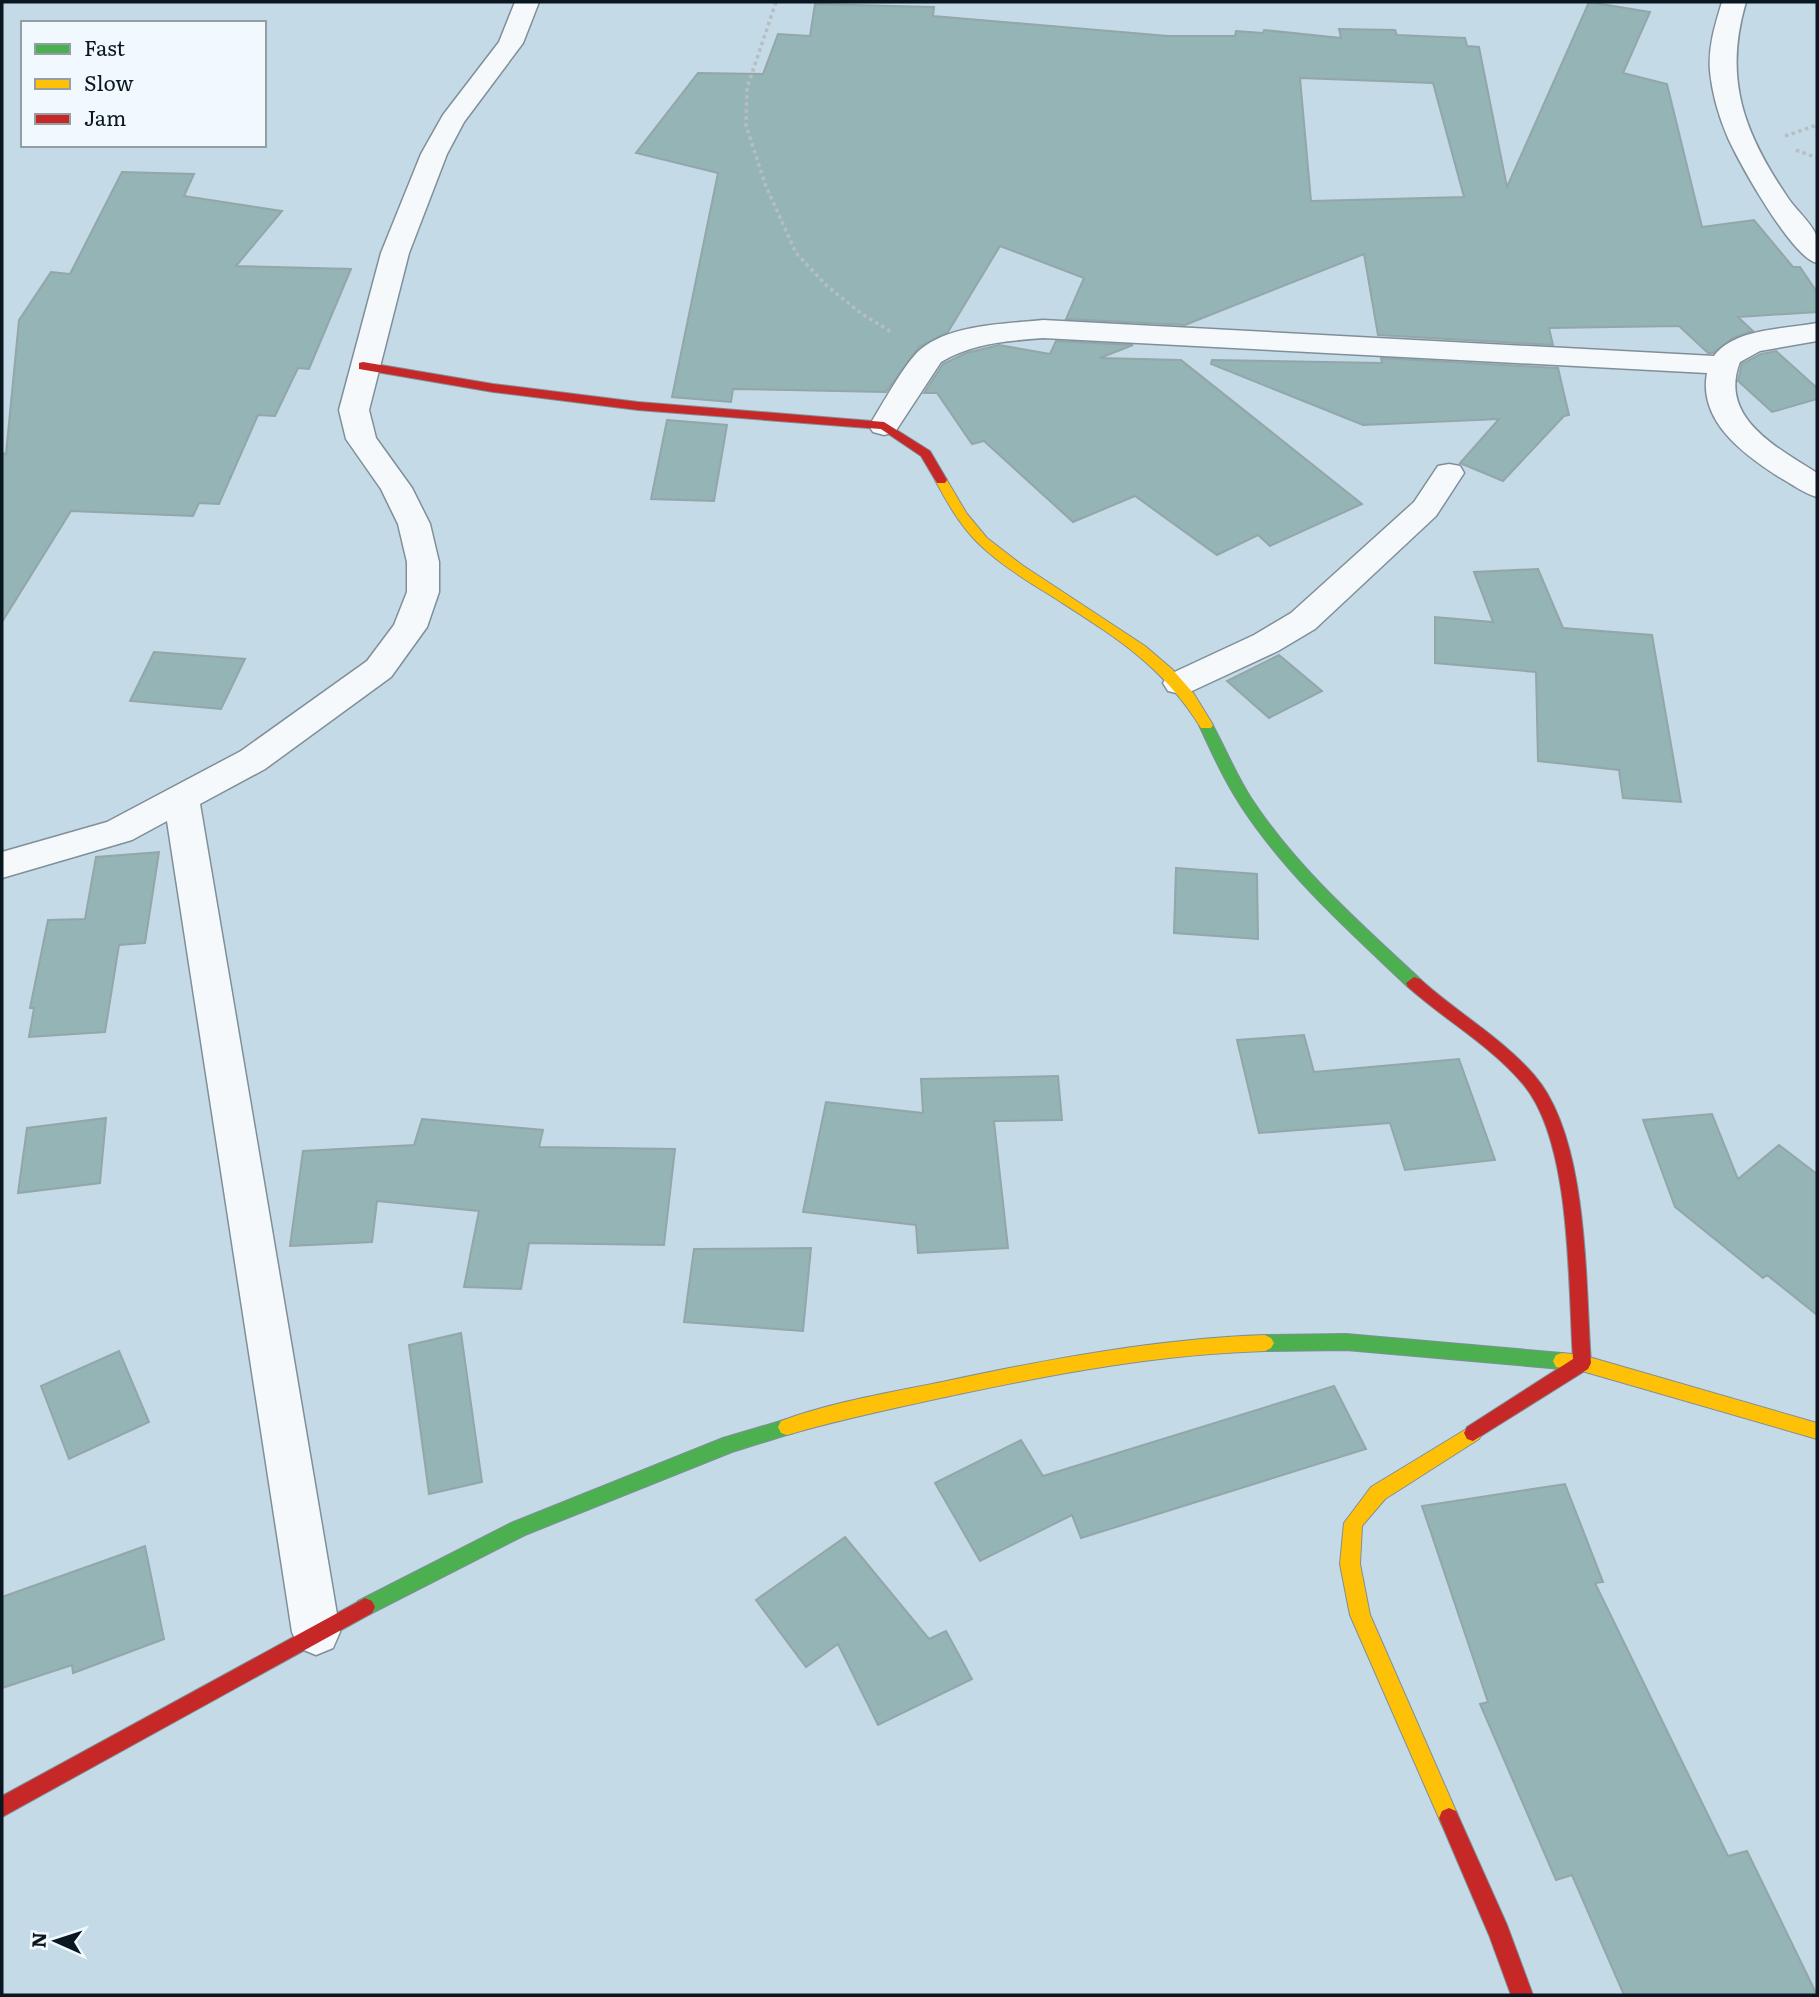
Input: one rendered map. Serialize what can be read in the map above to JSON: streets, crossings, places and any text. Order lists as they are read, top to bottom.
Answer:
{
  "legend": ["Fast", "Slow", "Jam"],
  "north": "left"
}
